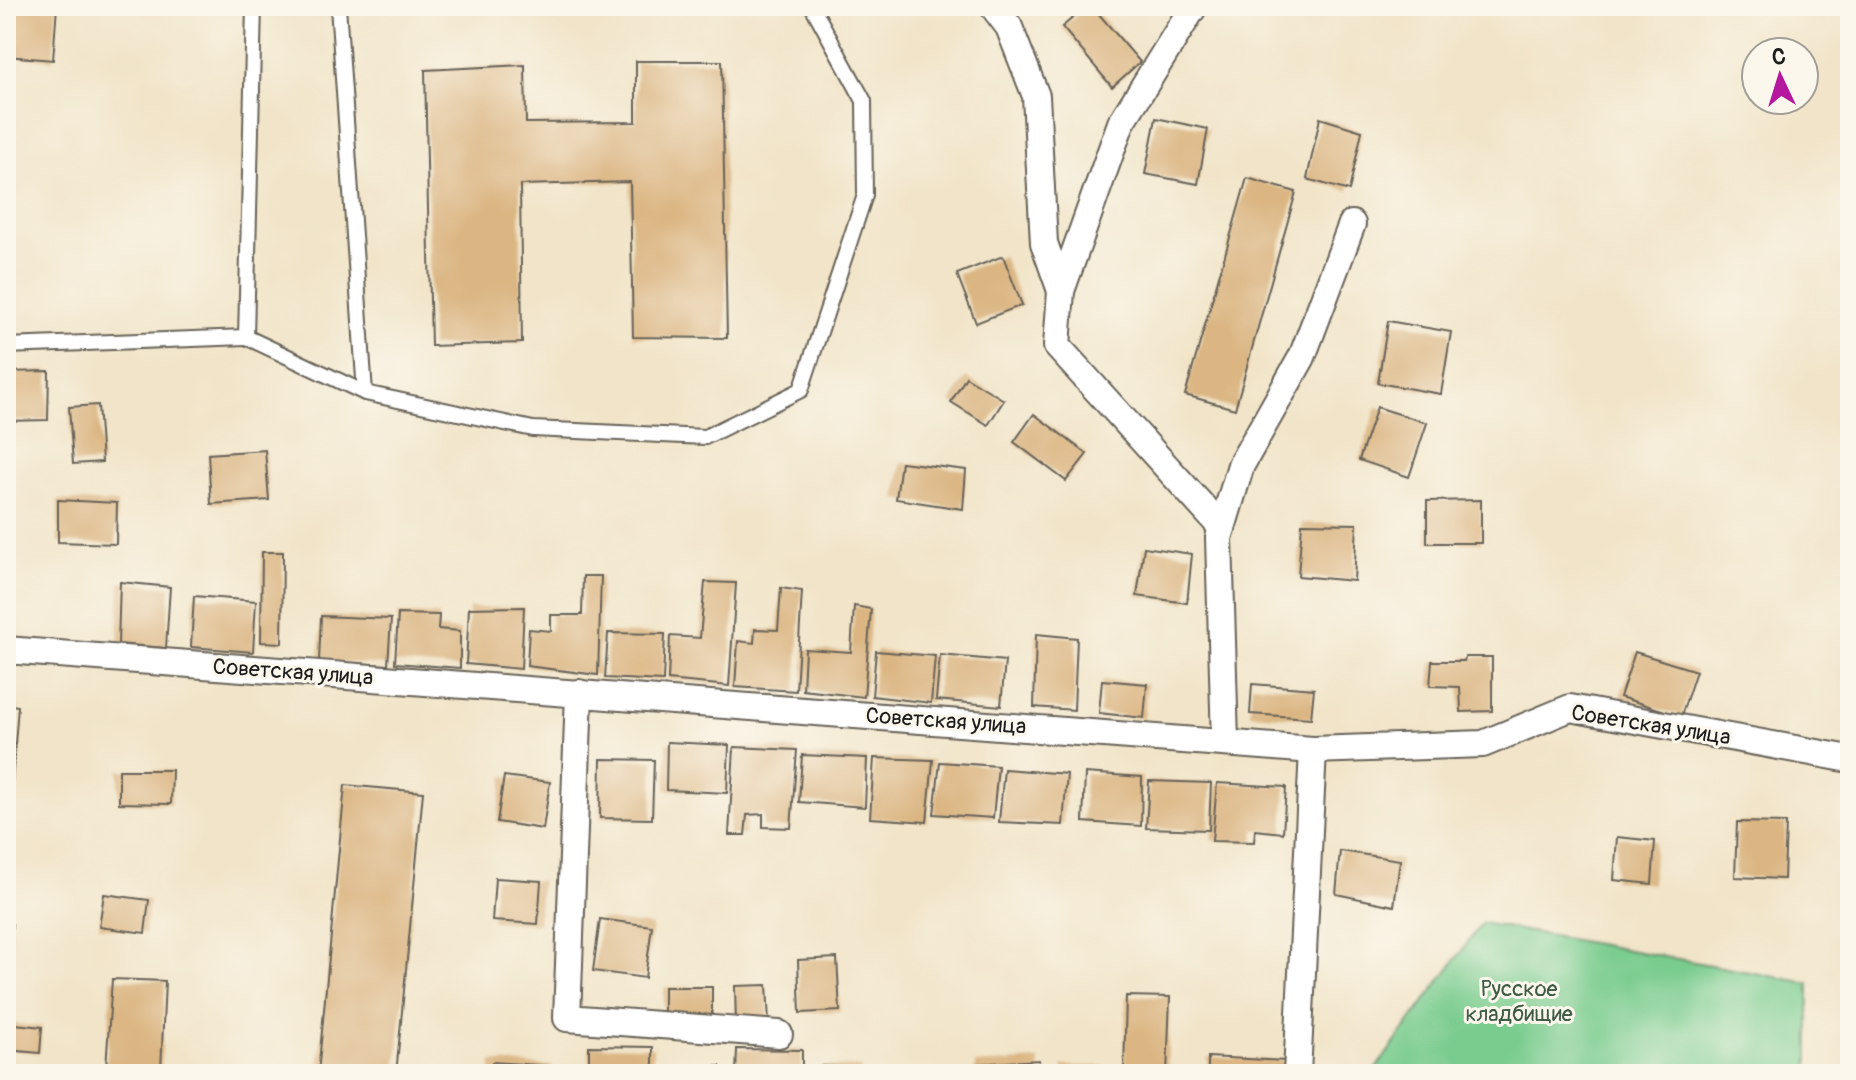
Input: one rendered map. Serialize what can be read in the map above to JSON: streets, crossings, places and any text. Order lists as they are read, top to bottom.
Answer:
{
  "streets": {
    "street": ["Советская улица"]
  },
  "parks": ["Русское кладбищие"],
  "north": "top"
}
